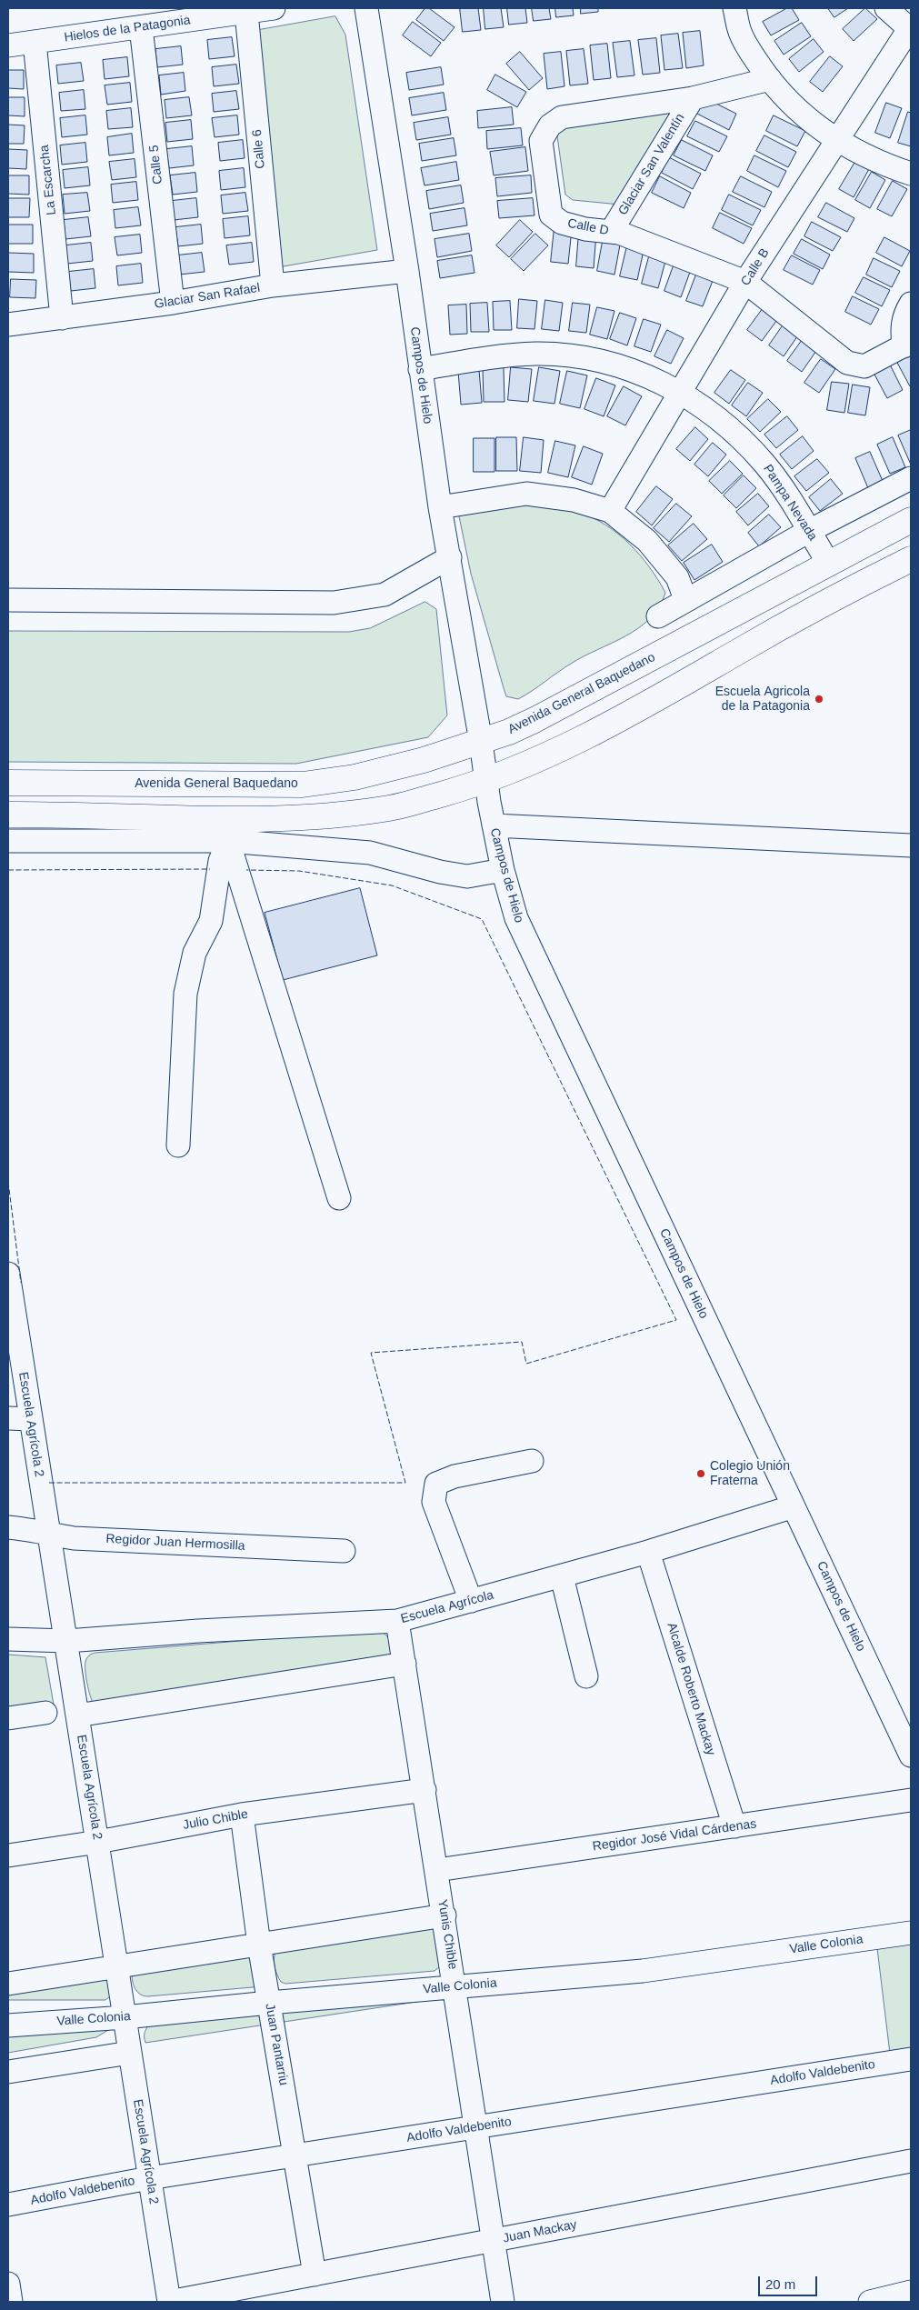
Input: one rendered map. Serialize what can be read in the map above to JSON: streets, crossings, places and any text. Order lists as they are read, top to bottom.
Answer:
{
  "streets": {
    "main road": ["Avenida General Baquedano"],
    "street": [
      "Hielos de la Patagonia",
      "Calle 6",
      "Calle 5",
      "Glaciar San Valentín",
      "La Escarcha",
      "Calle D",
      "Calle B",
      "Glaciar San Rafael",
      "Campos de Hielo",
      "Pampa Nevada",
      "Escuela Agrícola 2",
      "Regidor Juan Hermosilla",
      "Escuela Agrícola",
      "Alcalde Roberto Mackay",
      "Julio Chible",
      "Regidor José Vidal Cárdenas",
      "Yunis Chible",
      "Valle Colonia",
      "Juan Pantarriu",
      "Adolfo Valdebenito",
      "Juan Mackay"
    ]
  },
  "crossings": [
    ["Hielos de la Patagonia", "Calle 6"],
    ["Hielos de la Patagonia", "Calle 5"],
    ["Hielos de la Patagonia", "La Escarcha"],
    ["Calle 6", "Glaciar San Rafael"],
    ["Calle 5", "Glaciar San Rafael"],
    ["Glaciar San Valentín", "Calle D"],
    ["La Escarcha", "Glaciar San Rafael"],
    ["Calle D", "Calle B"],
    ["Calle B", "Pampa Nevada"],
    ["Glaciar San Rafael", "Campos de Hielo"],
    ["Campos de Hielo", "Pampa Nevada"],
    ["Campos de Hielo", "Avenida General Baquedano"],
    ["Campos de Hielo", "Escuela Agrícola"],
    ["Pampa Nevada", "Avenida General Baquedano"],
    ["Escuela Agrícola 2", "Regidor Juan Hermosilla"],
    ["Escuela Agrícola 2", "Escuela Agrícola"],
    ["Escuela Agrícola 2", "Julio Chible"],
    ["Escuela Agrícola 2", "Valle Colonia"],
    ["Escuela Agrícola 2", "Adolfo Valdebenito"],
    ["Escuela Agrícola 2", "Juan Mackay"],
    ["Escuela Agrícola", "Alcalde Roberto Mackay"],
    ["Escuela Agrícola", "Yunis Chible"],
    ["Alcalde Roberto Mackay", "Regidor José Vidal Cárdenas"],
    ["Julio Chible", "Yunis Chible"],
    ["Julio Chible", "Juan Pantarriu"],
    ["Regidor José Vidal Cárdenas", "Yunis Chible"],
    ["Yunis Chible", "Valle Colonia"],
    ["Yunis Chible", "Adolfo Valdebenito"],
    ["Yunis Chible", "Juan Mackay"],
    ["Valle Colonia", "Juan Pantarriu"],
    ["Juan Pantarriu", "Adolfo Valdebenito"],
    ["Juan Pantarriu", "Juan Mackay"]
  ],
  "places": ["Escuela Agricola de la Patagonia", "Colegio Unión Fraterna"],
  "scale_bar": "20 m"
}
